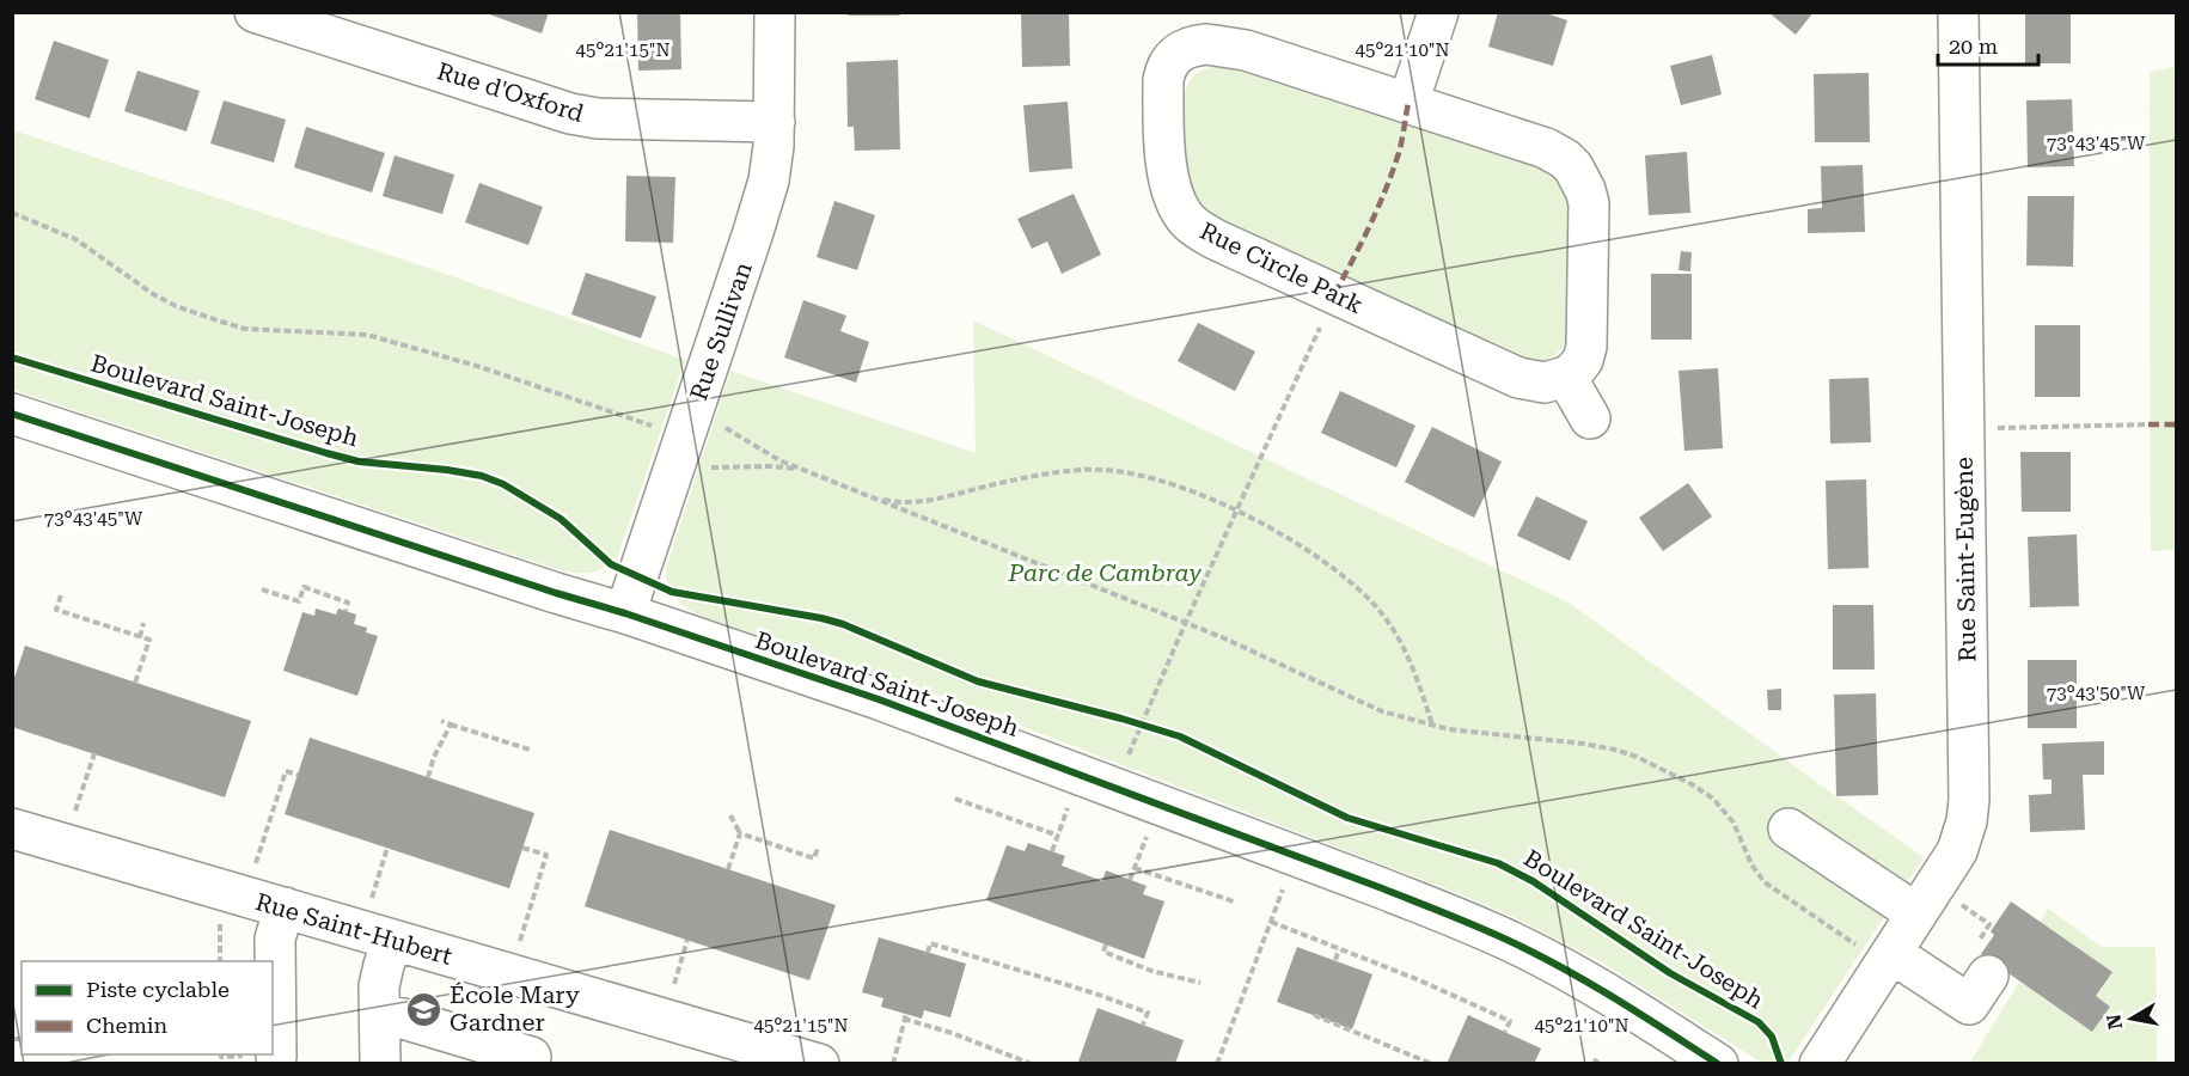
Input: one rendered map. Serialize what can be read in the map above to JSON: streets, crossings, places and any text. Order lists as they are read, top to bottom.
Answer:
{
  "streets": {
    "street": [
      "Rue d'Oxford",
      "Rue Circle Park",
      "Rue Sullivan",
      "Boulevard Saint-Joseph",
      "Rue Saint-Eugène",
      "Rue Saint-Hubert"
    ]
  },
  "crossings": [
    ["Rue d'Oxford", "Rue Sullivan"],
    ["Rue Sullivan", "Boulevard Saint-Joseph"]
  ],
  "parks": ["Parc de Cambray"],
  "places": {
    "school or university": ["École Mary Gardner"]
  },
  "legend": ["Piste cyclable", "Chemin"],
  "scale_bar": "20 m",
  "north": "left",
  "coordinates": [
    "45°21'15\"N",
    "45°21'10\"N",
    "73°43'45\"W",
    "73°43'50\"W"
  ]
}
